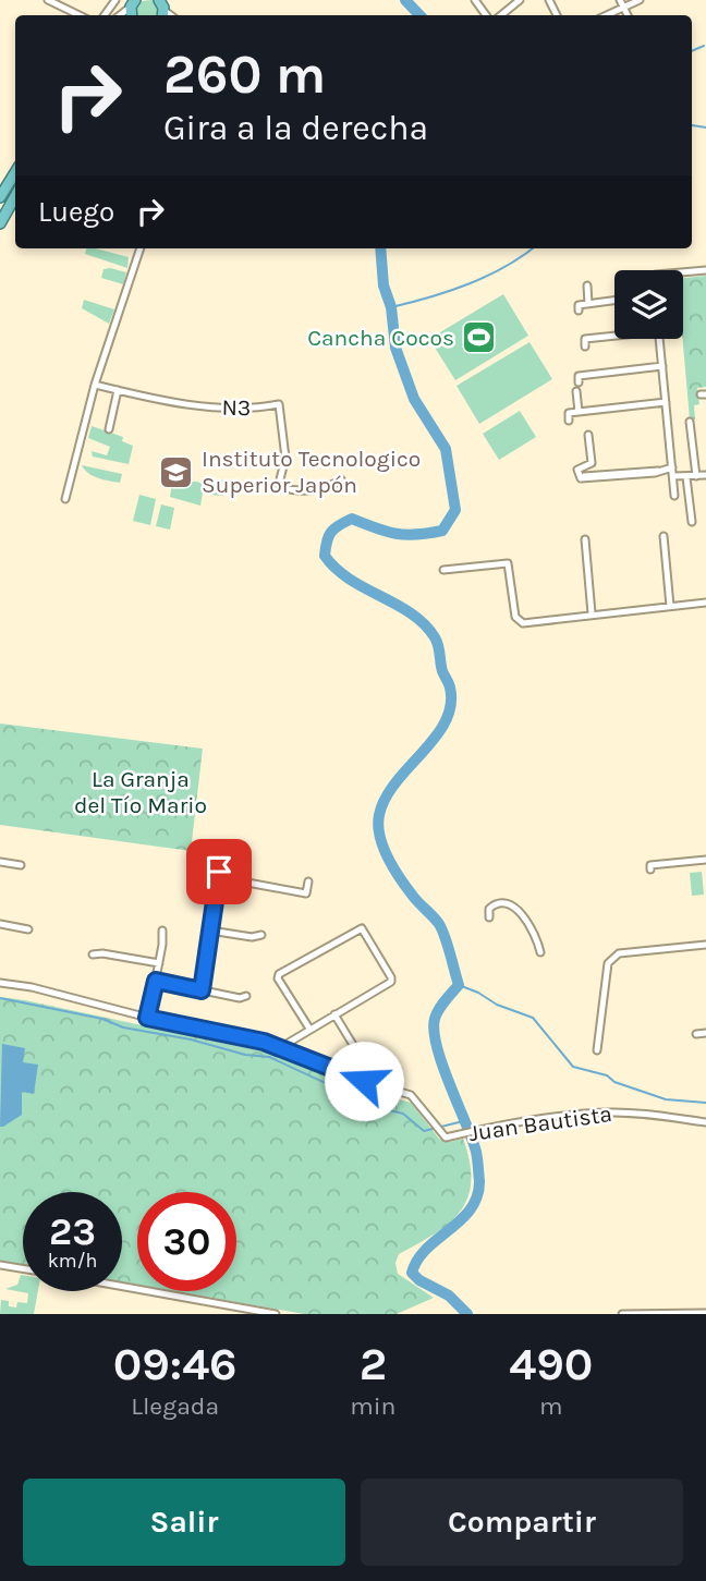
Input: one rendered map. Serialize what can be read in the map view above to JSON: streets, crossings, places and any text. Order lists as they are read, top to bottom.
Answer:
{
  "streets": {
    "street": ["N3", "Juan Bautista"]
  },
  "parks": ["La Granja del Tío Mario"],
  "places": {
    "sports": ["Cancha Cocos"],
    "school or university": ["Instituto Tecnologico Superior Japón"]
  },
  "page": {
    "turn": ["260 m", "Gira a la derecha"],
    "then": "Luego",
    "speed": "23 km/h",
    "limit": "30",
    "eta": [
      "09:46",
      "Llegada",
      "2",
      "min",
      "490",
      "m"
    ],
    "buttons": ["Salir", "Compartir"]
  }
}
